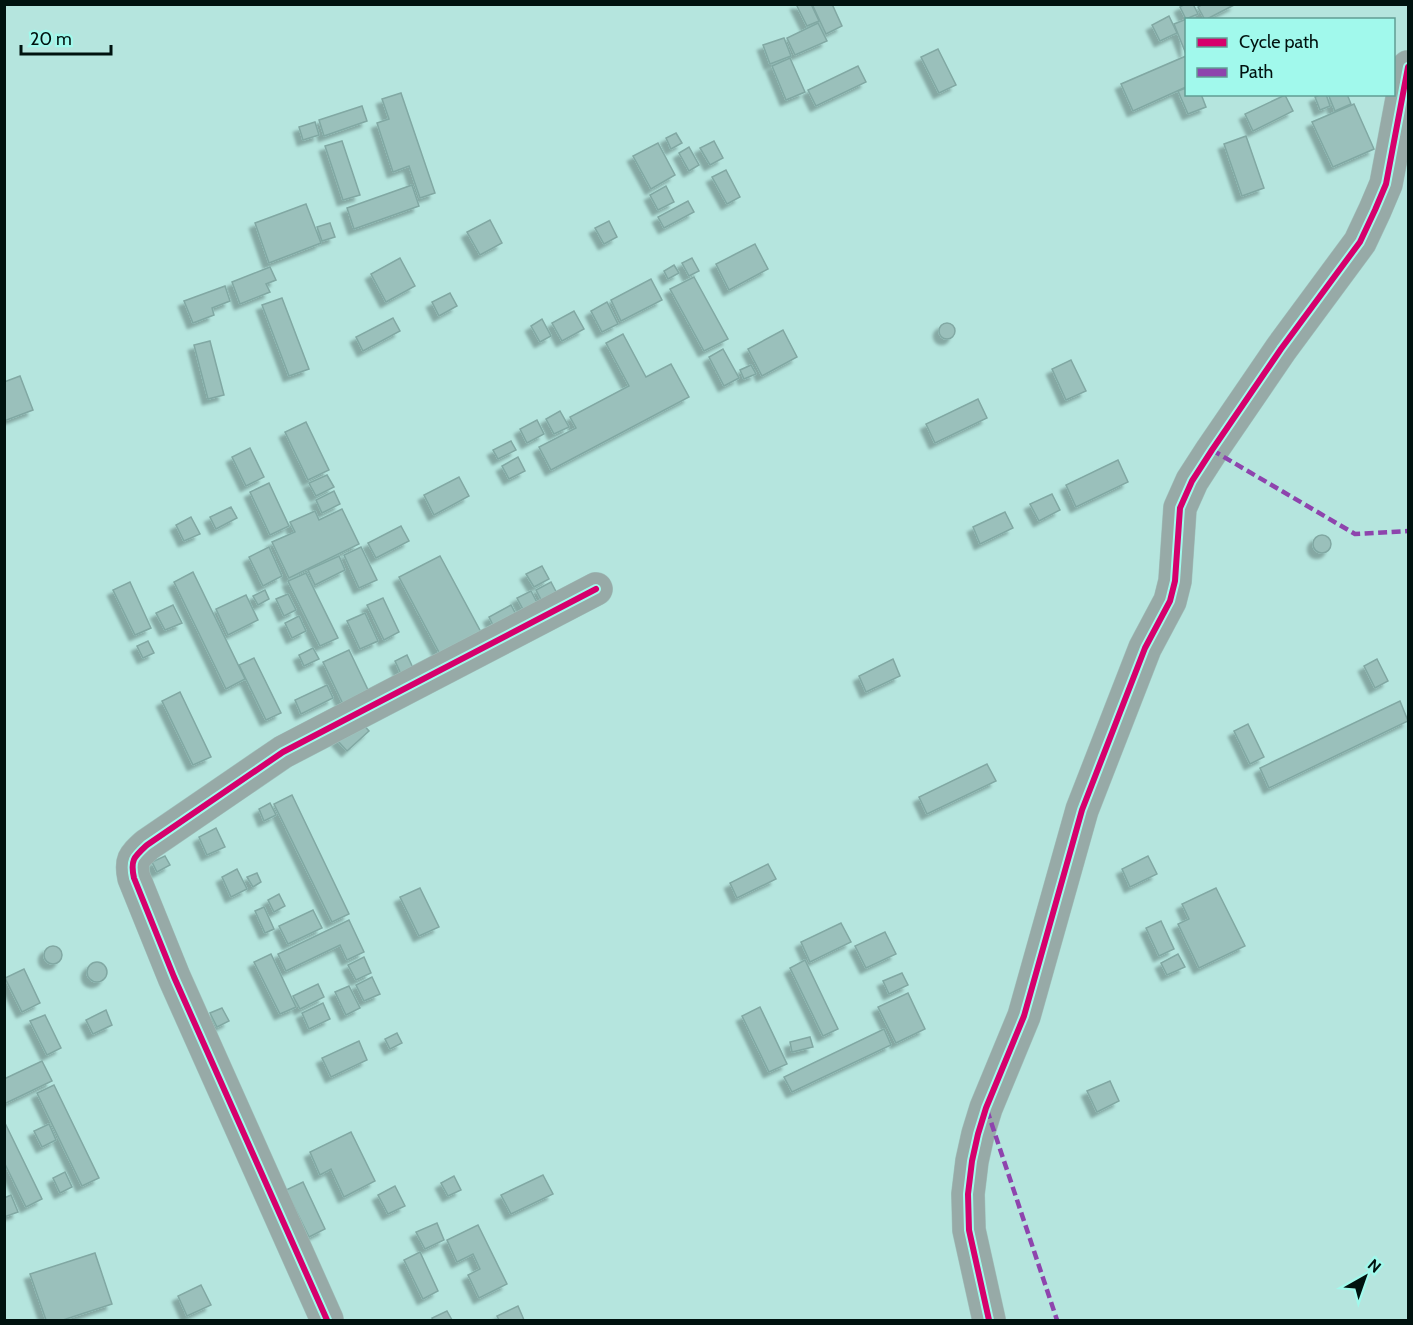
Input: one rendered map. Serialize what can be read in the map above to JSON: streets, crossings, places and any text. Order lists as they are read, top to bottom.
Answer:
{
  "legend": ["Cycle path", "Path"],
  "scale_bar": "20 m",
  "north": "top right"
}
